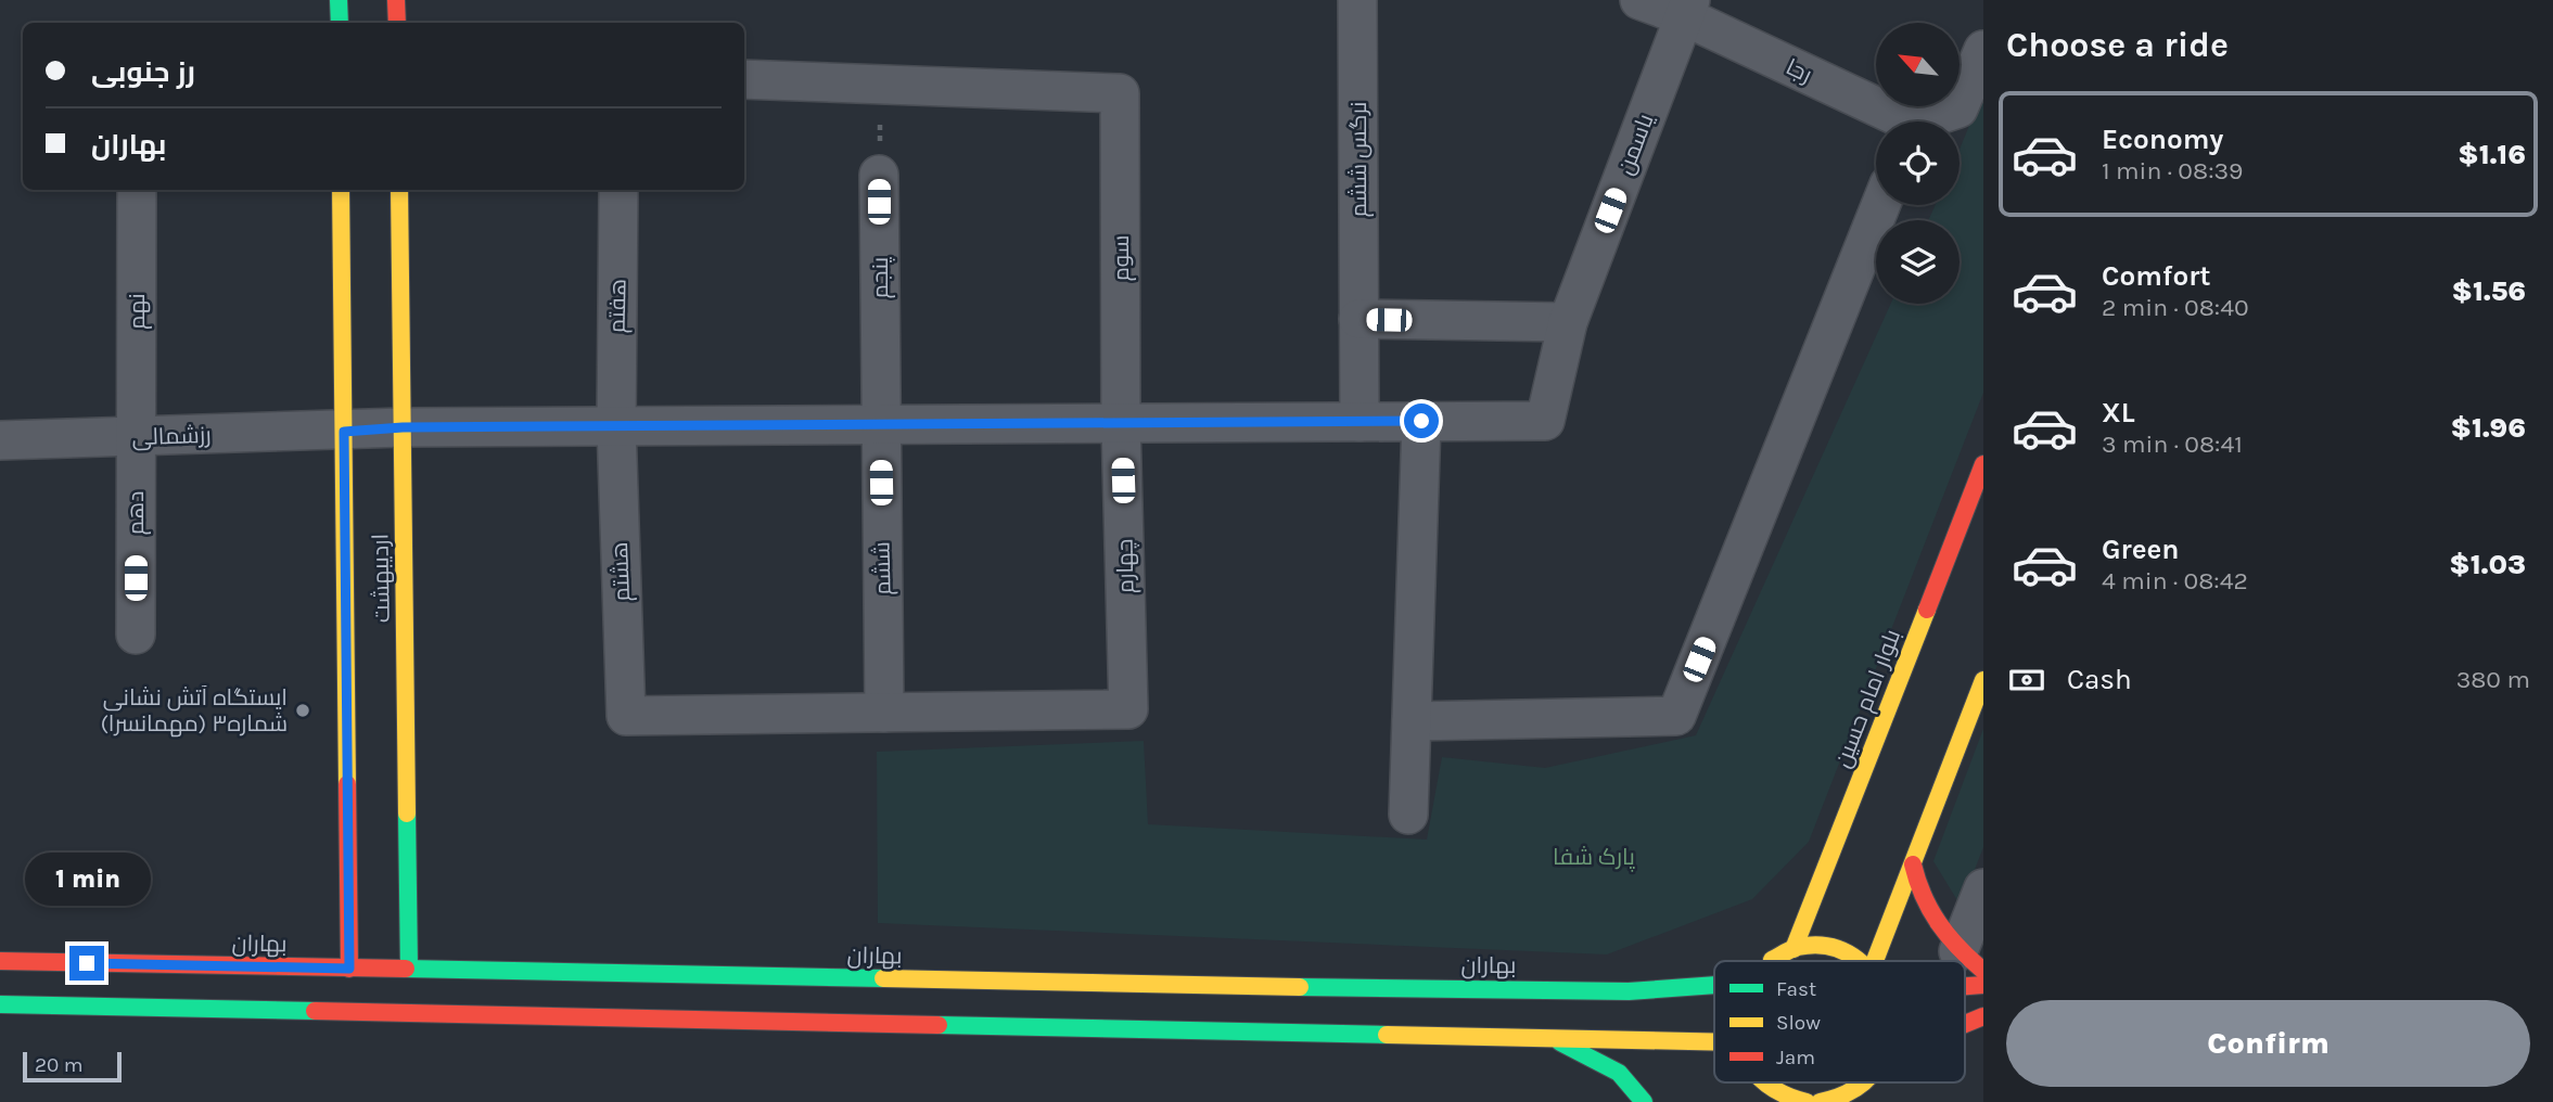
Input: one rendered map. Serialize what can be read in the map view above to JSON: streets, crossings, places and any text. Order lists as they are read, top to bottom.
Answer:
{
  "streets": {
    "street": [
      "رجا",
      "یاسمن",
      "نرگس ششم",
      "سوم",
      "پنجم",
      "هفتم",
      "نهم",
      "رزشمالی",
      "دهم",
      "چهارم",
      "ششم",
      "هشتم",
      "اردیبهشت",
      "بلوار امام حسین",
      "بهاران"
    ]
  },
  "crossings": [
    ["رجا", "یاسمن"],
    ["یاسمن", "رزشمالی"],
    ["نرگس ششم", "رزشمالی"],
    ["سوم", "رزشمالی"],
    ["سوم", "چهارم"],
    ["پنجم", "رزشمالی"],
    ["پنجم", "ششم"],
    ["هفتم", "رزشمالی"],
    ["هفتم", "هشتم"],
    ["نهم", "رزشمالی"],
    ["نهم", "دهم"],
    ["رزشمالی", "دهم"],
    ["رزشمالی", "چهارم"],
    ["رزشمالی", "ششم"],
    ["رزشمالی", "هشتم"],
    ["رزشمالی", "اردیبهشت"],
    ["چهارم", "ششم"],
    ["چهارم", "هشتم"],
    ["ششم", "هشتم"],
    ["اردیبهشت", "بهاران"]
  ],
  "parks": ["پارک شفا"],
  "places": ["ایستگاه آتش نشانی شماره۳ (مهمانسرا)"],
  "legend": ["Fast", "Slow", "Jam"],
  "scale_bar": "20 m",
  "north": "top left",
  "page": {
    "heading": "Choose a ride",
    "banner": ["رز جنوبی", "بهاران"],
    "list": [
      {
        "name": "Economy",
        "note": "1 min · 08:39",
        "value": "$1.16"
      },
      {
        "name": "Comfort",
        "note": "2 min · 08:40",
        "value": "$1.56"
      },
      {
        "name": "XL",
        "note": "3 min · 08:41",
        "value": "$1.96"
      },
      {
        "name": "Green",
        "note": "4 min · 08:42",
        "value": "$1.03"
      }
    ],
    "pay": ["Cash", "380 m"],
    "bubble": "1 min",
    "buttons": "Confirm",
    "scale": "20 m"
  }
}
